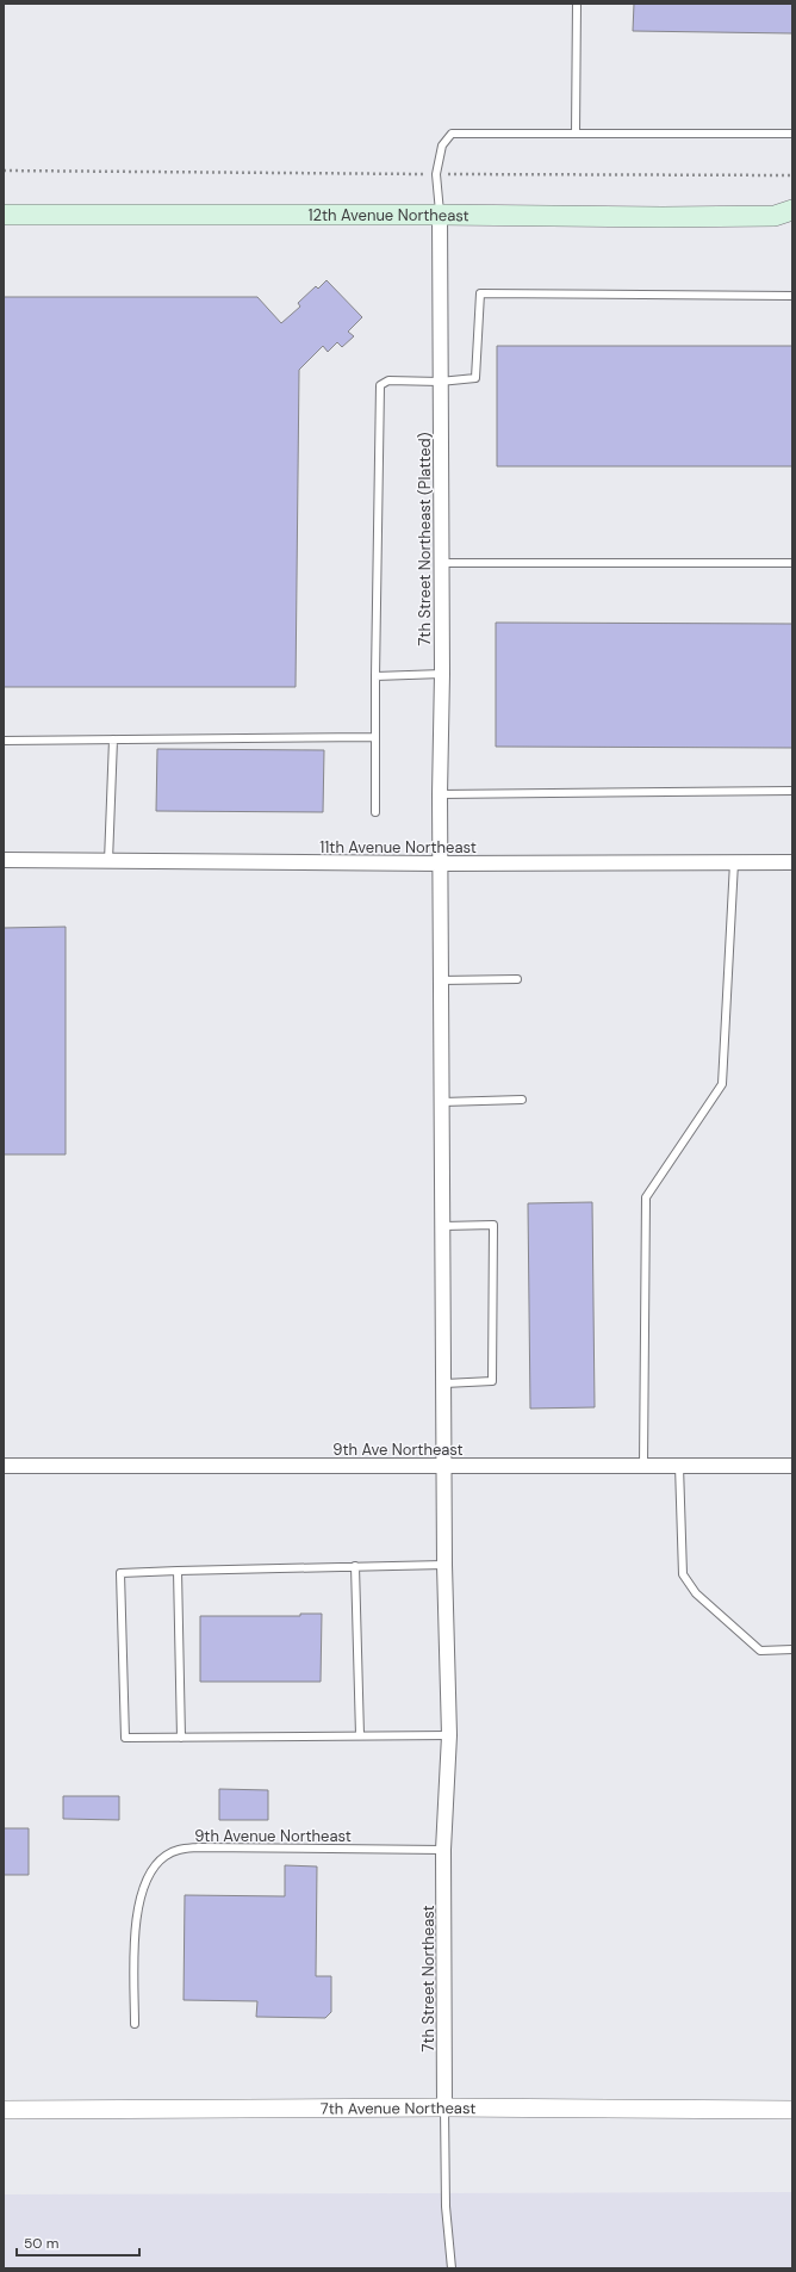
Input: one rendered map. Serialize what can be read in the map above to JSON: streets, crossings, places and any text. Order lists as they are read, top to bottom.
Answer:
{
  "streets": {
    "main road": ["12th Avenue Northeast"],
    "street": [
      "7th Street Northeast (Platted)",
      "11th Avenue Northeast",
      "9th Ave Northeast",
      "7th Street Northeast",
      "7th Avenue Northeast"
    ],
    "lane": ["9th Avenue Northeast"]
  },
  "crossings": [
    ["12th Avenue Northeast", "7th Street Northeast (Platted)"],
    ["7th Street Northeast (Platted)", "11th Avenue Northeast"],
    ["7th Street Northeast (Platted)", "7th Street Northeast"],
    ["9th Ave Northeast", "7th Street Northeast"],
    ["9th Avenue Northeast", "7th Street Northeast"],
    ["7th Street Northeast", "7th Avenue Northeast"]
  ],
  "scale_bar": "50 m"
}
